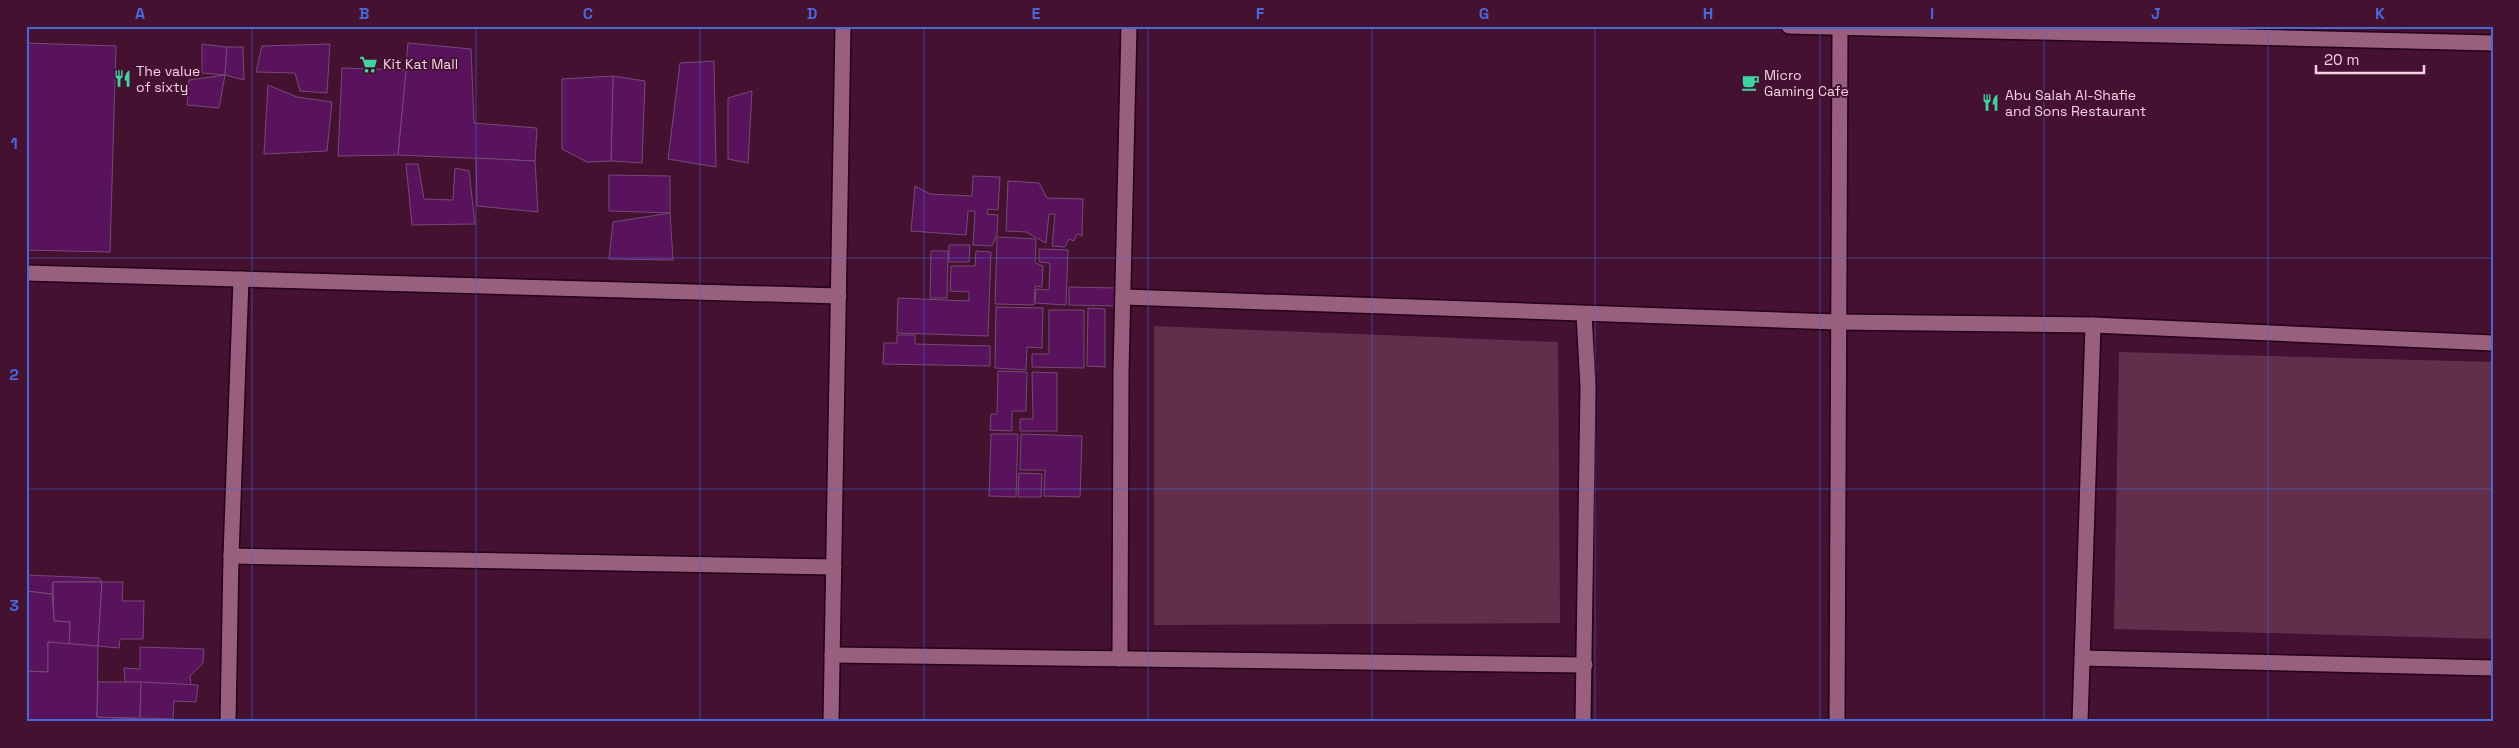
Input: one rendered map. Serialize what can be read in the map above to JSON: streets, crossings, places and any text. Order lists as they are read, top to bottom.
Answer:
{
  "places": {
    "supermarket": ["Kit Kat Mall"],
    "restaurant": ["The value of sixty", "Abu Salah Al-Shafie and Sons Restaurant"],
    "cafe": ["Micro Gaming Cafe"]
  },
  "scale_bar": "20 m",
  "grid": {
    "columns": [
      "A",
      "B",
      "C",
      "D",
      "E",
      "F",
      "G",
      "H",
      "I",
      "J",
      "K"
    ],
    "rows": ["1", "2", "3"]
  }
}
